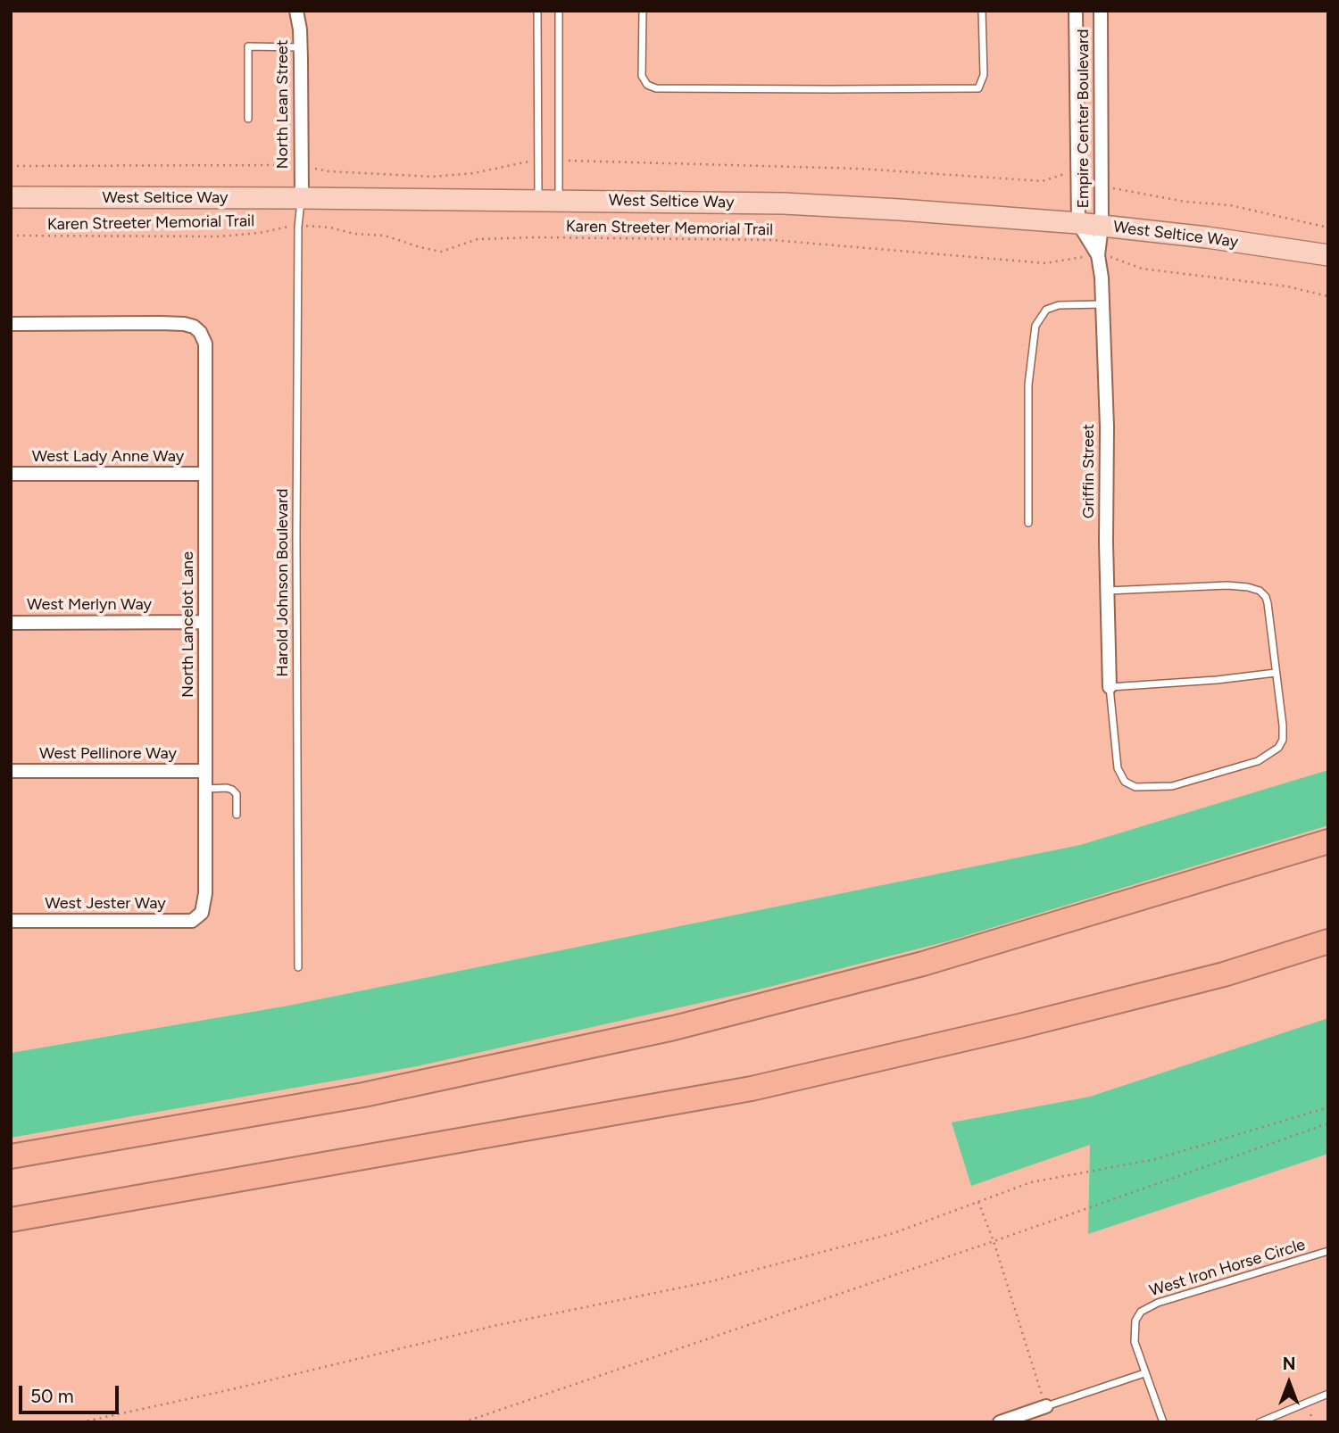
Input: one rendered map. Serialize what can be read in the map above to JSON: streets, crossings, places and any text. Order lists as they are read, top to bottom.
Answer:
{
  "streets": {
    "main road": ["West Seltice Way"],
    "street": [
      "North Lean Street",
      "Empire Center Boulevard",
      "West Lady Anne Way",
      "Griffin Street",
      "West Merlyn Way",
      "North Lancelot Lane",
      "West Pellinore Way",
      "West Jester Way"
    ],
    "lane": ["Harold Johnson Boulevard", "West Iron Horse Circle"],
    "path": ["Karen Streeter Memorial Trail"]
  },
  "crossings": [
    ["North Lean Street", "West Seltice Way"],
    ["North Lean Street", "Harold Johnson Boulevard"],
    ["Empire Center Boulevard", "West Seltice Way"],
    ["Empire Center Boulevard", "Griffin Street"],
    ["West Seltice Way", "Griffin Street"],
    ["West Seltice Way", "Harold Johnson Boulevard"],
    ["Karen Streeter Memorial Trail", "Griffin Street"],
    ["Karen Streeter Memorial Trail", "Harold Johnson Boulevard"],
    ["West Lady Anne Way", "North Lancelot Lane"],
    ["West Merlyn Way", "North Lancelot Lane"],
    ["North Lancelot Lane", "West Pellinore Way"],
    ["North Lancelot Lane", "West Jester Way"]
  ],
  "scale_bar": "50 m",
  "north": "top"
}
